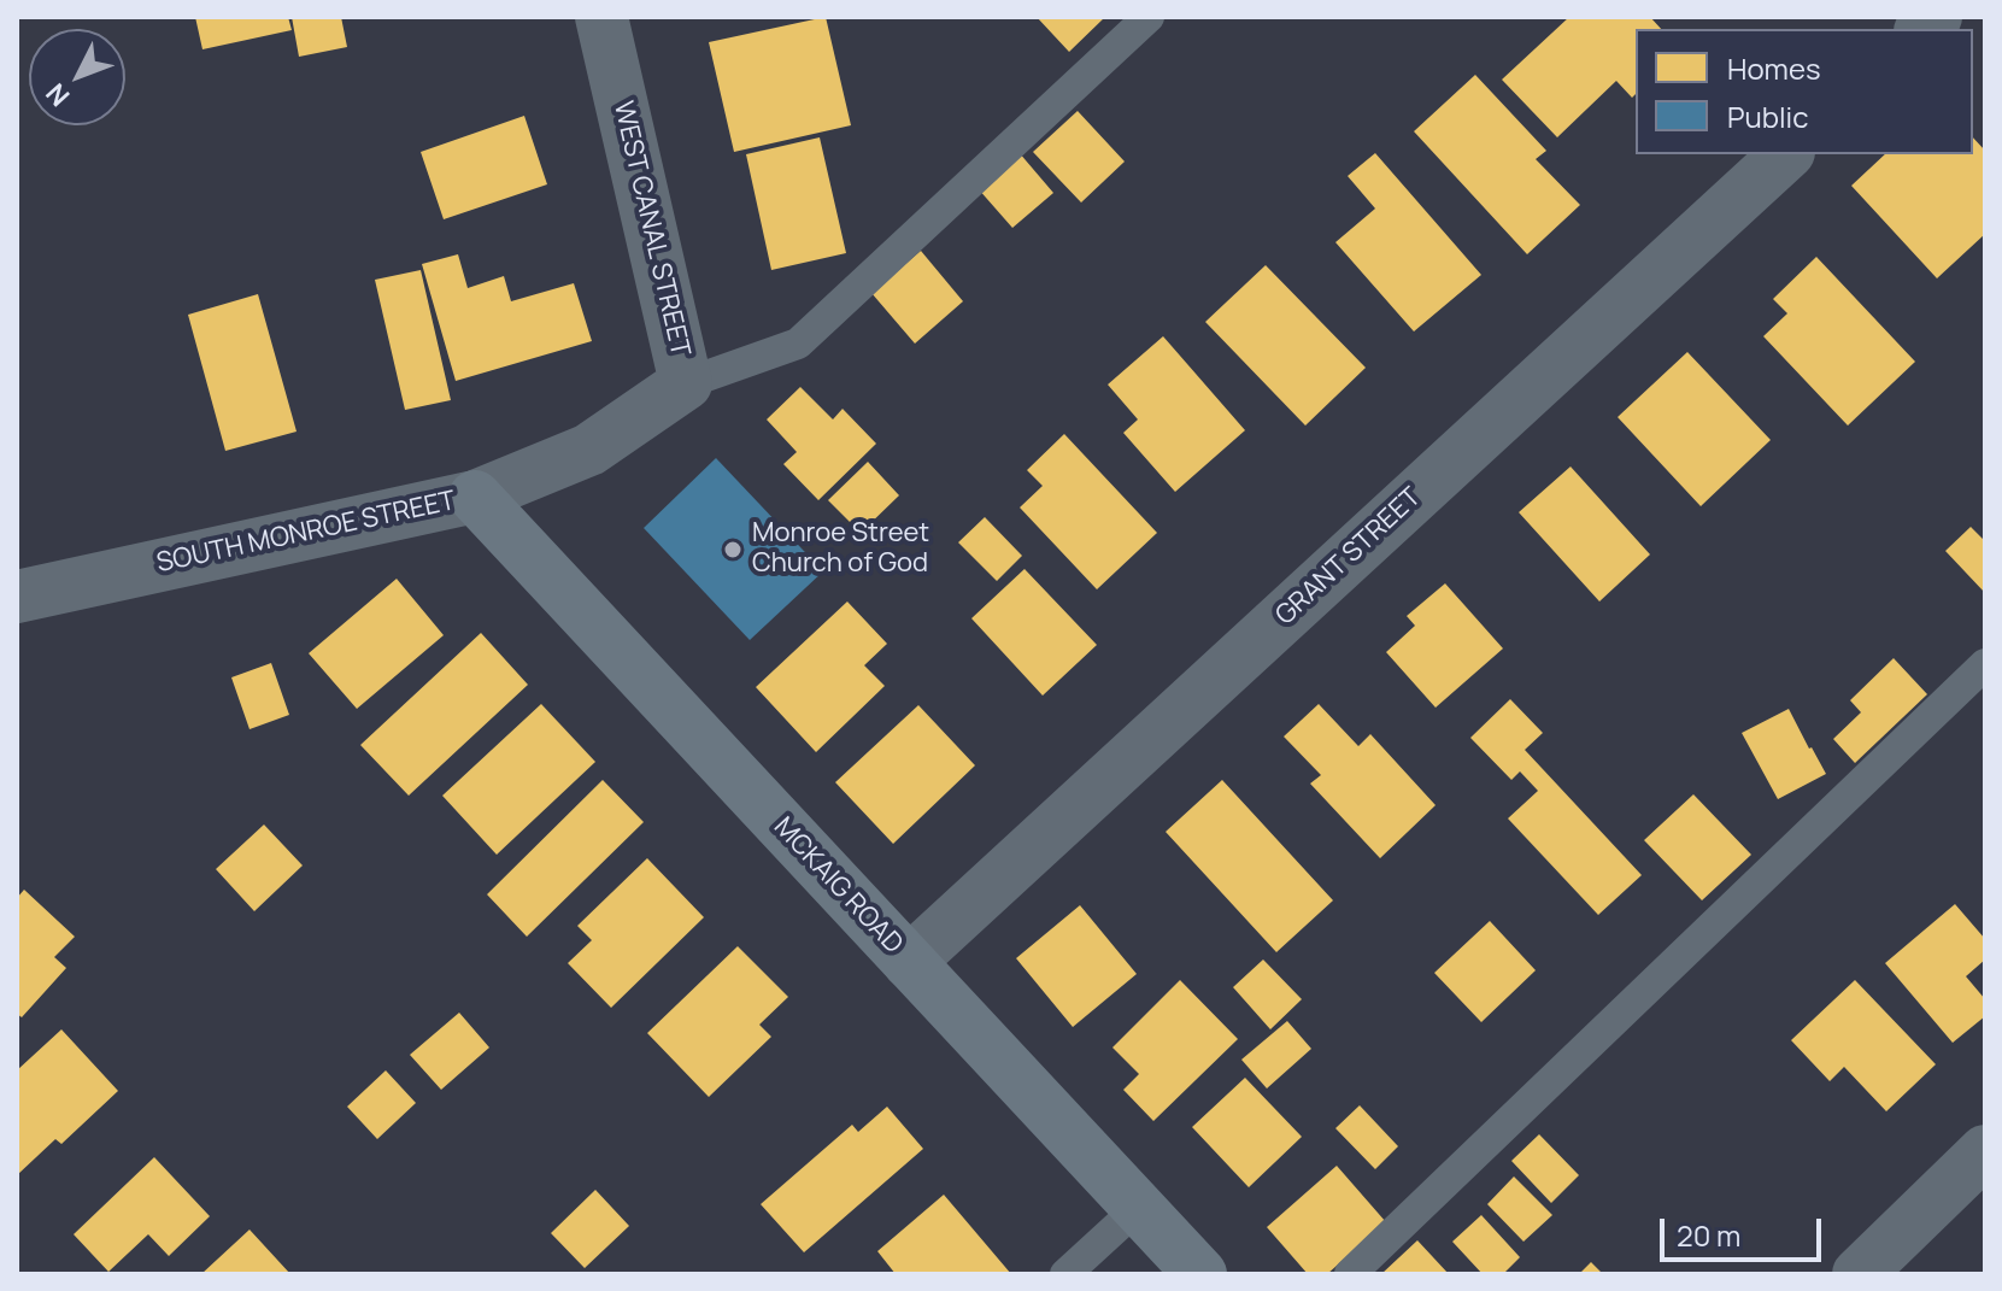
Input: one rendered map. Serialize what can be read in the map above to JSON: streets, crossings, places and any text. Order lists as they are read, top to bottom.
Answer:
{
  "streets": {
    "street": [
      "WEST CANAL STREET",
      "SOUTH MONROE STREET",
      "GRANT STREET",
      "MCKAIG ROAD"
    ]
  },
  "crossings": [
    ["WEST CANAL STREET", "SOUTH MONROE STREET"],
    ["SOUTH MONROE STREET", "MCKAIG ROAD"],
    ["GRANT STREET", "MCKAIG ROAD"]
  ],
  "places": ["Monroe Street Church of God"],
  "legend": ["Homes", "Public"],
  "scale_bar": "20 m",
  "north": "bottom left"
}
